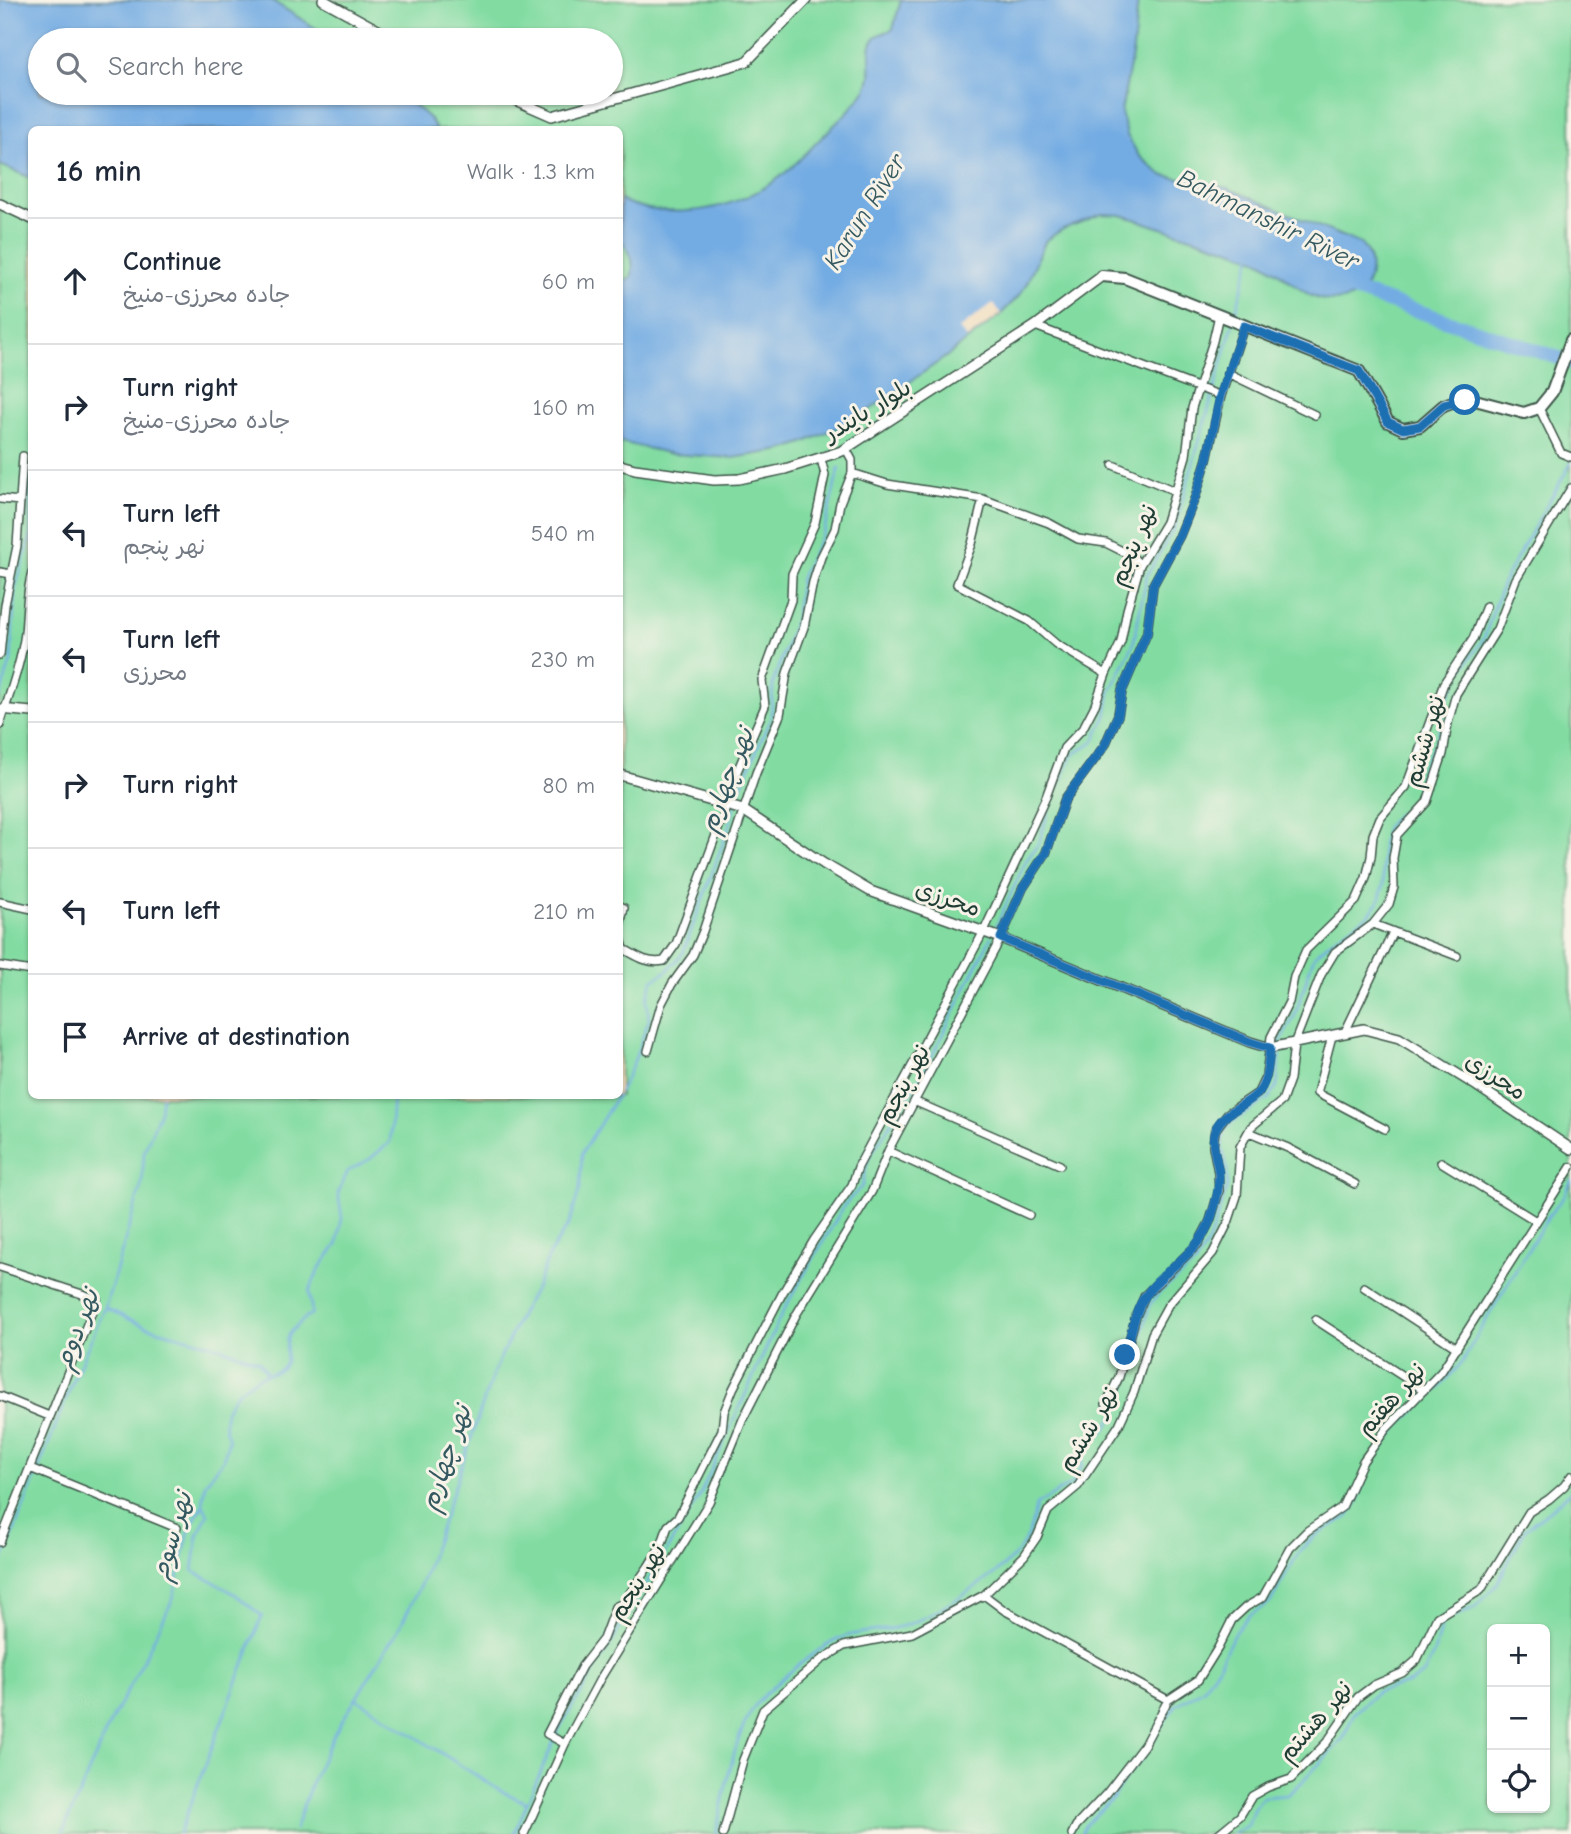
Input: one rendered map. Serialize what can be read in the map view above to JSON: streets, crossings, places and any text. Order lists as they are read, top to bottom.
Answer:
{
  "streets": {
    "street": [
      "بلوار بایندر",
      "نهر پنجم",
      "نهر ششم",
      "محرزی",
      "نهر هفتم",
      "نهر هشتم"
    ]
  },
  "crossings": [
    ["نهر پنجم", "محرزی"],
    ["نهر ششم", "محرزی"]
  ],
  "water": [
    "Karun River",
    "Bahmanshir River",
    "نهر چهارم",
    "نهر دوم",
    "نهر سوم"
  ],
  "page": {
    "search": "Search here",
    "heading": ["16 min", "Walk · 1.3 km"],
    "list": [
      ["Continue", "جاده محرزی-منیخ", "60 m"],
      ["Turn right", "جاده محرزی-منیخ", "160 m"],
      ["Turn left", "نهر پنجم", "540 m"],
      ["Turn left", "محرزی", "230 m"],
      ["Turn right", "80 m"],
      ["Turn left", "210 m"],
      "Arrive at destination"
    ],
    "map_buttons": ["+", "−"]
  }
}
